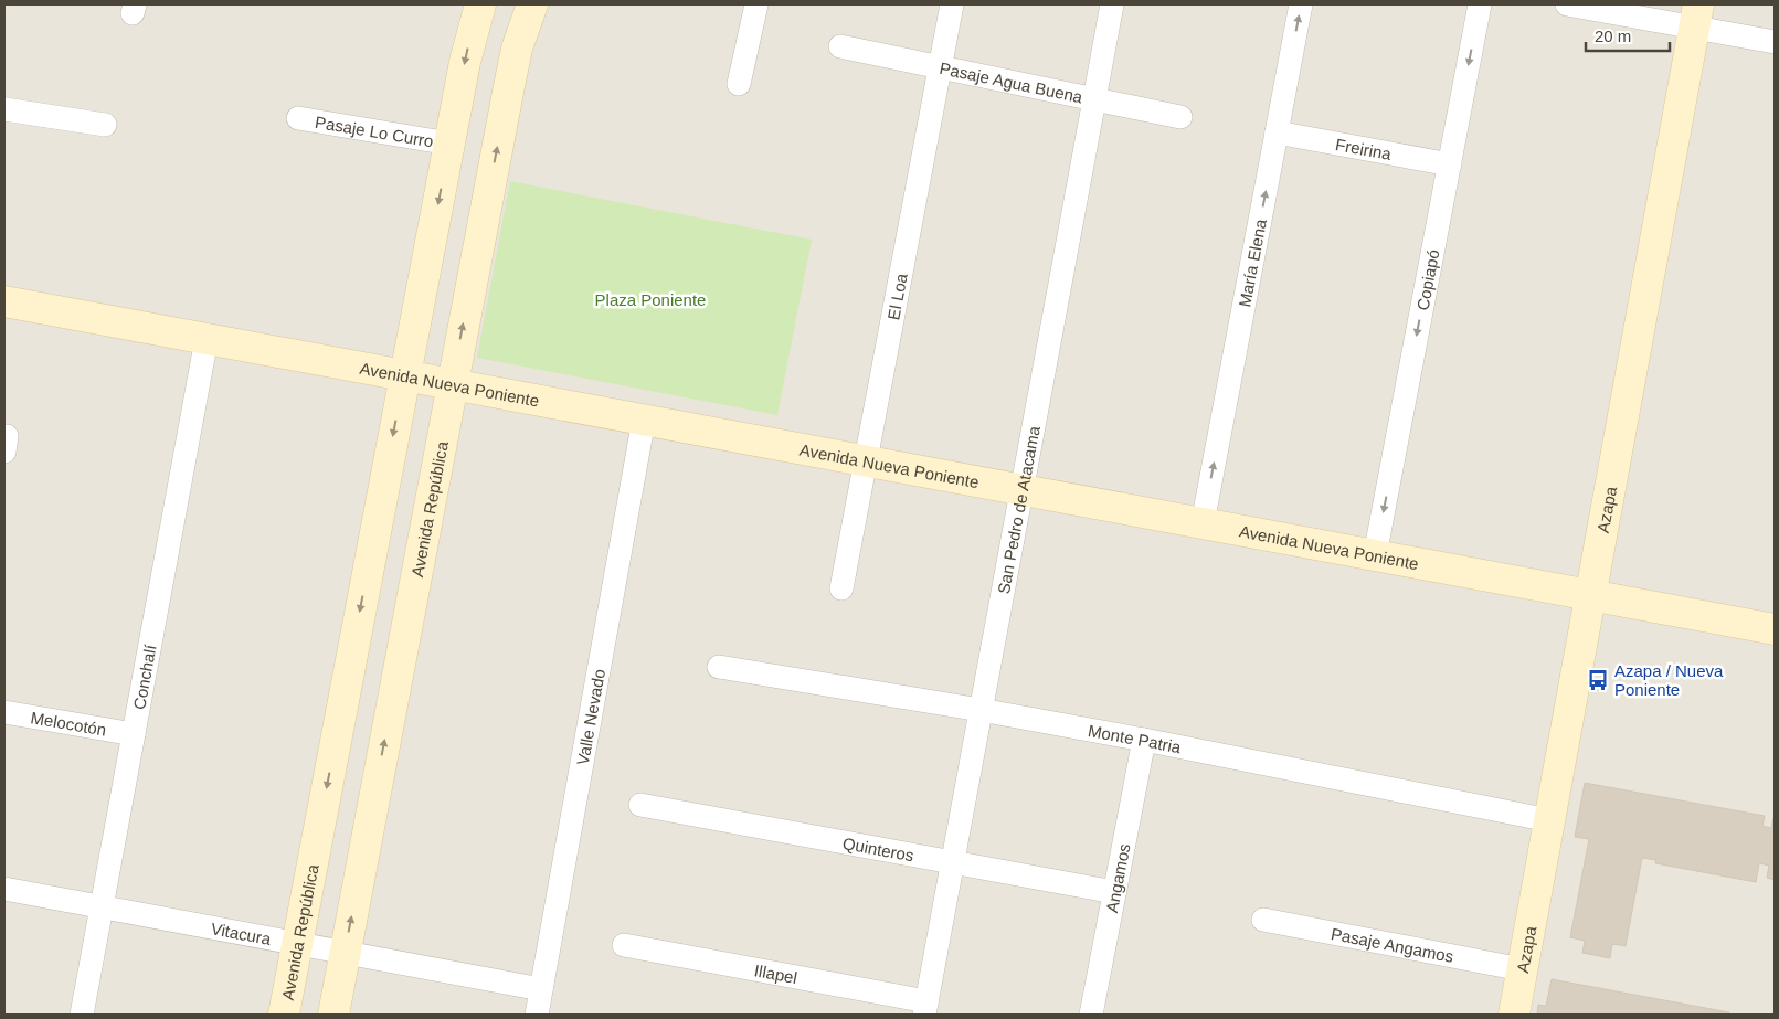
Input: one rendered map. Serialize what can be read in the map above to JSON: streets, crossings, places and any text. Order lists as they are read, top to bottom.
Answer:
{
  "streets": {
    "street": [
      "Pasaje Agua Buena",
      "Pasaje Lo Curro",
      "Freirina",
      "María Elena",
      "Copiapó",
      "El Loa",
      "Avenida Nueva Poniente",
      "Avenida República",
      "Azapa",
      "San Pedro de Atacama",
      "Conchalí",
      "Valle Nevado",
      "Melocotón",
      "Monte Patria",
      "Quinteros",
      "Angamos",
      "Vitacura",
      "Pasaje Angamos",
      "Illapel"
    ]
  },
  "crossings": [
    ["Pasaje Agua Buena", "El Loa"],
    ["Pasaje Agua Buena", "San Pedro de Atacama"],
    ["Pasaje Lo Curro", "Avenida República"],
    ["Freirina", "María Elena"],
    ["Freirina", "Copiapó"],
    ["María Elena", "Avenida Nueva Poniente"],
    ["Copiapó", "Avenida Nueva Poniente"],
    ["El Loa", "Avenida Nueva Poniente"],
    ["Avenida Nueva Poniente", "Avenida República"],
    ["Avenida Nueva Poniente", "Azapa"],
    ["Avenida Nueva Poniente", "San Pedro de Atacama"],
    ["Avenida Nueva Poniente", "Conchalí"],
    ["Avenida Nueva Poniente", "Valle Nevado"],
    ["Avenida República", "Vitacura"],
    ["Azapa", "Monte Patria"],
    ["Azapa", "Pasaje Angamos"],
    ["San Pedro de Atacama", "Monte Patria"],
    ["San Pedro de Atacama", "Quinteros"],
    ["San Pedro de Atacama", "Illapel"],
    ["Conchalí", "Melocotón"],
    ["Conchalí", "Vitacura"],
    ["Valle Nevado", "Vitacura"],
    ["Monte Patria", "Angamos"],
    ["Quinteros", "Angamos"]
  ],
  "one_way": ["María Elena", "Copiapó"],
  "parks": ["Plaza Poniente"],
  "places": {
    "bus stop": ["Azapa / Nueva Poniente"]
  },
  "scale_bar": "20 m"
}
